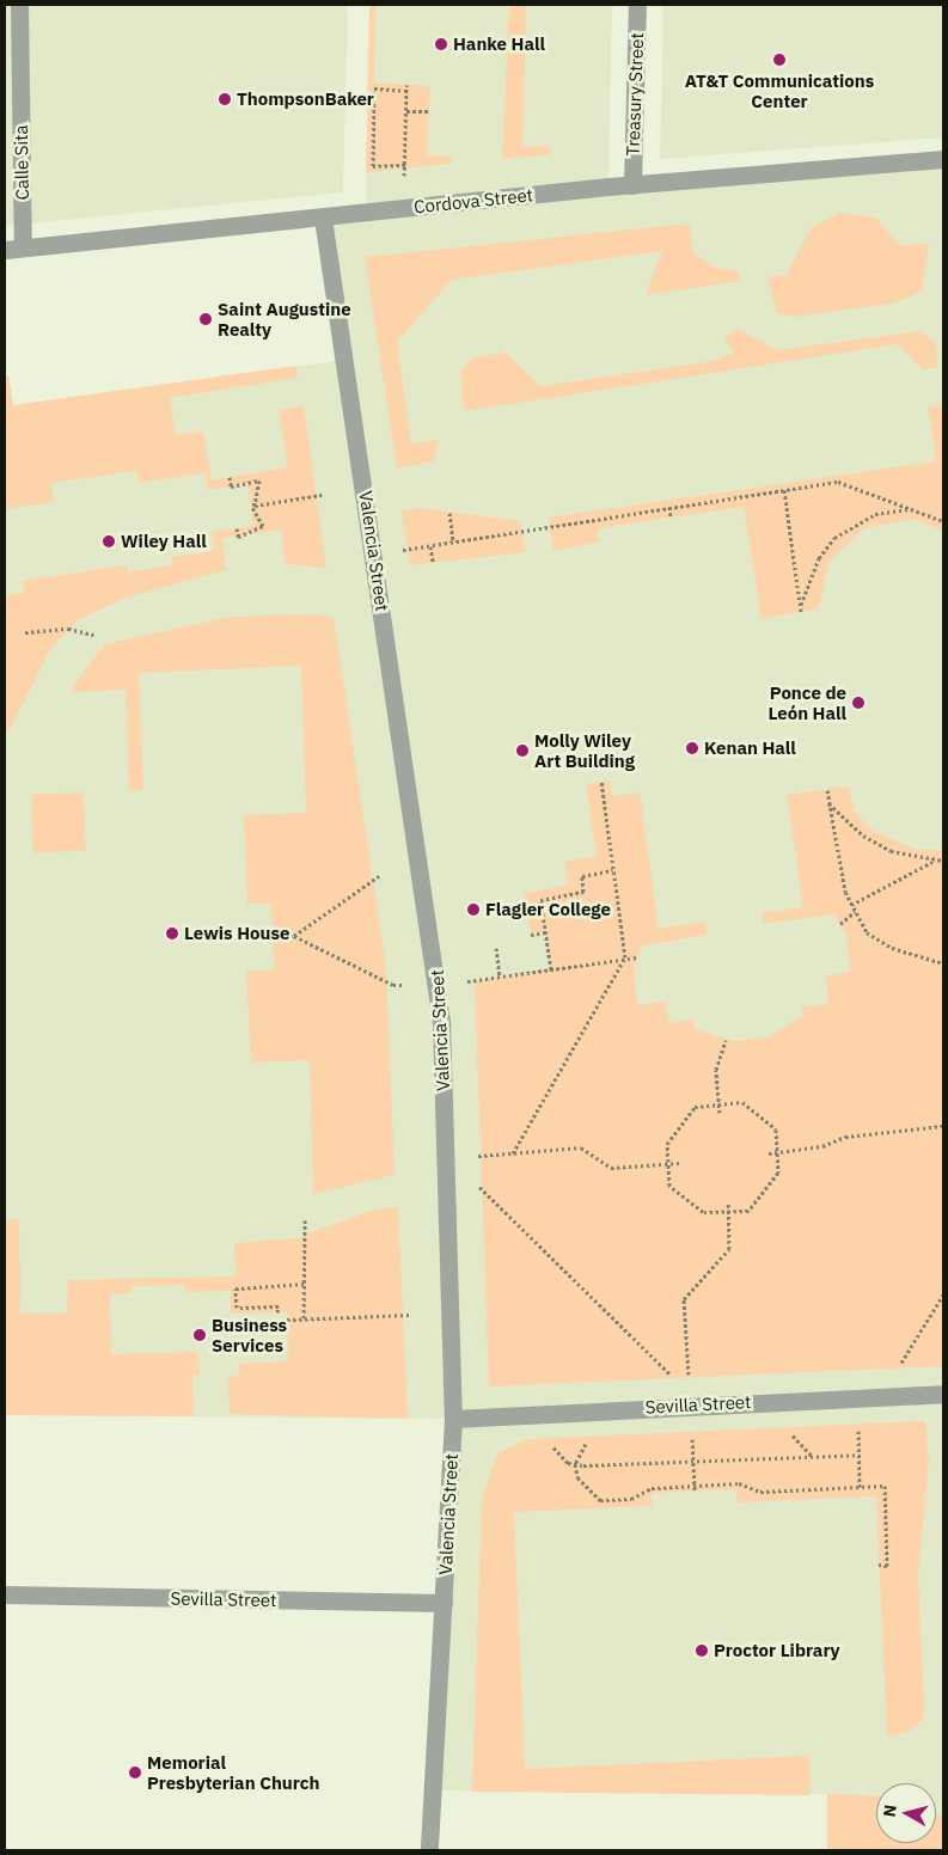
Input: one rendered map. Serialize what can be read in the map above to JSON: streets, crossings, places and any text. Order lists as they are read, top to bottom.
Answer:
{
  "streets": {
    "street": [
      "Treasury Street",
      "Calle Sita",
      "Cordova Street",
      "Valencia Street",
      "Sevilla Street"
    ]
  },
  "crossings": [
    ["Treasury Street", "Cordova Street"],
    ["Calle Sita", "Cordova Street"],
    ["Cordova Street", "Valencia Street"],
    ["Valencia Street", "Sevilla Street"]
  ],
  "places": [
    "Hanke Hall",
    "AT&T Communications Center",
    "ThompsonBaker",
    "Saint Augustine Realty",
    "Wiley Hall",
    "Ponce de León Hall",
    "Kenan Hall",
    "Molly Wiley Art Building",
    "Flagler College",
    "Lewis House",
    "Business Services",
    "Proctor Library",
    "Memorial Presbyterian Church"
  ],
  "north": "left"
}
